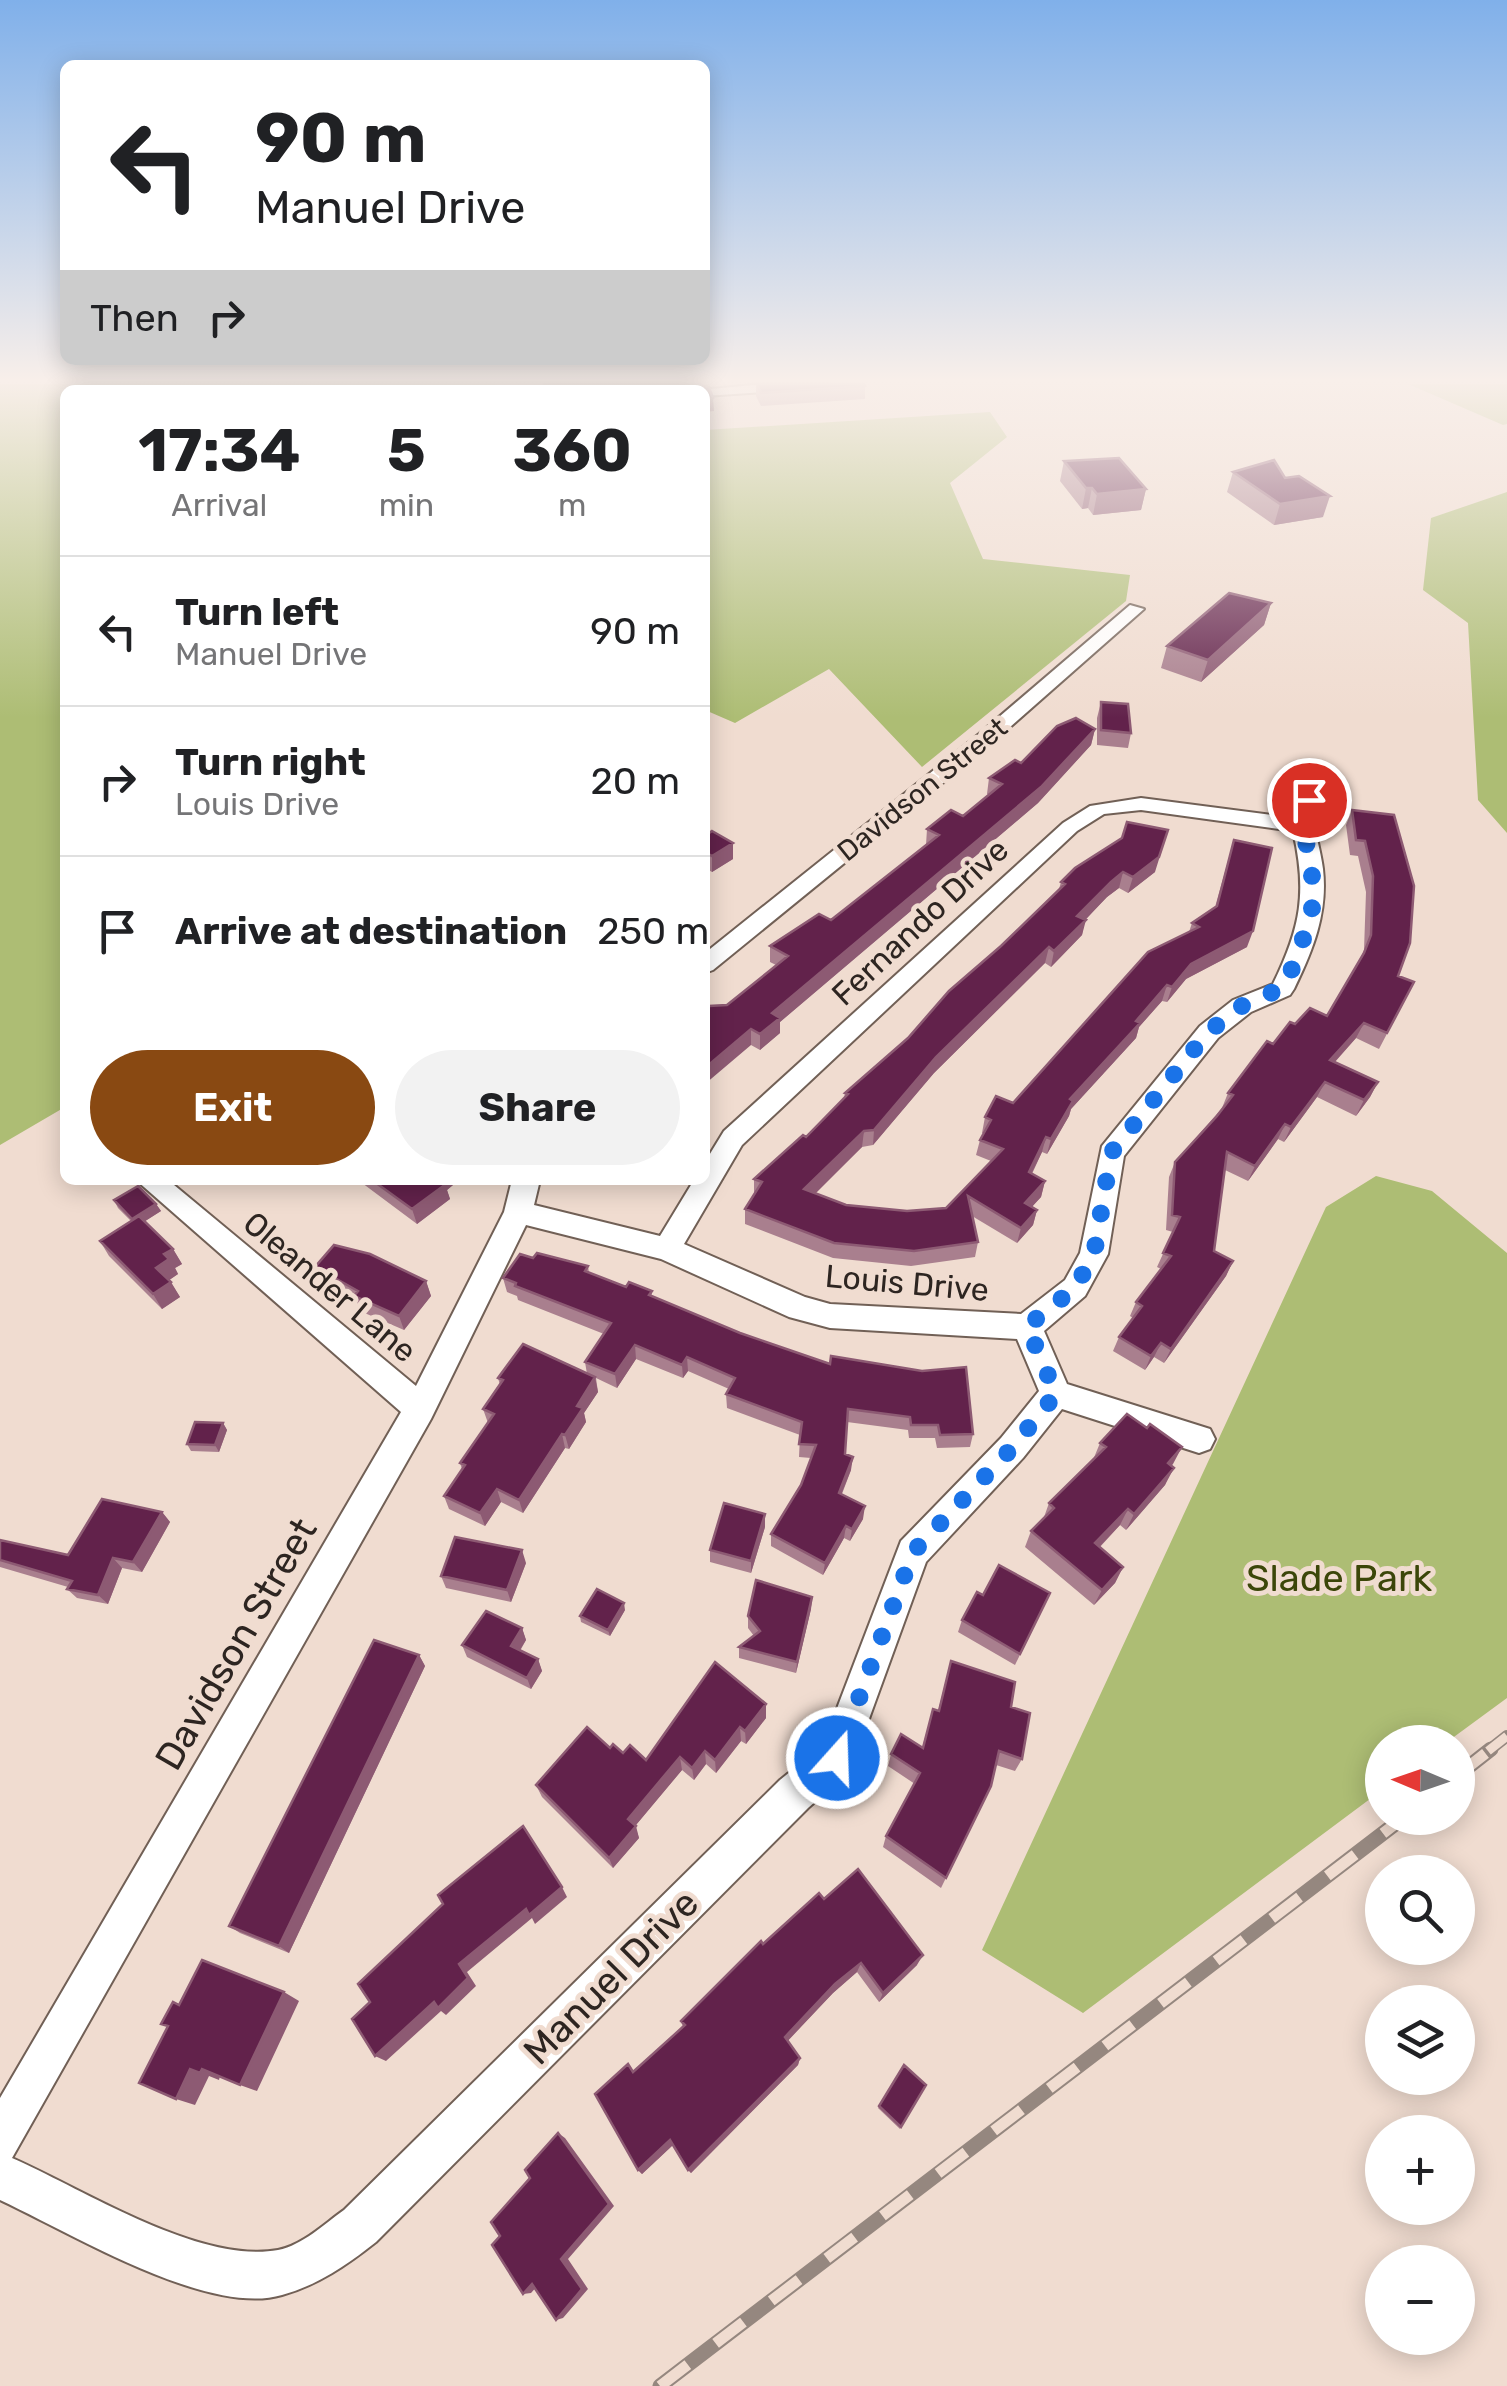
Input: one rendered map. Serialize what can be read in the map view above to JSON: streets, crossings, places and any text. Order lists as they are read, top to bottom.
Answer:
{
  "streets": {
    "street": [
      "Davidson Street",
      "Fernando Drive",
      "Louis Drive",
      "Oleander Lane",
      "Manuel Drive"
    ]
  },
  "crossings": [
    ["Davidson Street", "Louis Drive"],
    ["Davidson Street", "Oleander Lane"],
    ["Fernando Drive", "Louis Drive"]
  ],
  "parks": ["Slade Park"],
  "north": "left",
  "page": {
    "turn": ["90 m", "Manuel Drive"],
    "then": "Then",
    "eta": [
      "17:34",
      "Arrival",
      "5",
      "min",
      "360",
      "m"
    ],
    "list": [
      {
        "name": "Turn left",
        "note": "Manuel Drive",
        "value": "90 m"
      },
      {
        "name": "Turn right",
        "note": "Louis Drive",
        "value": "20 m"
      },
      {
        "name": "Arrive at destination",
        "value": "250 m"
      }
    ],
    "buttons": ["Exit", "Share"],
    "map_buttons": ["+", "−"]
  }
}
